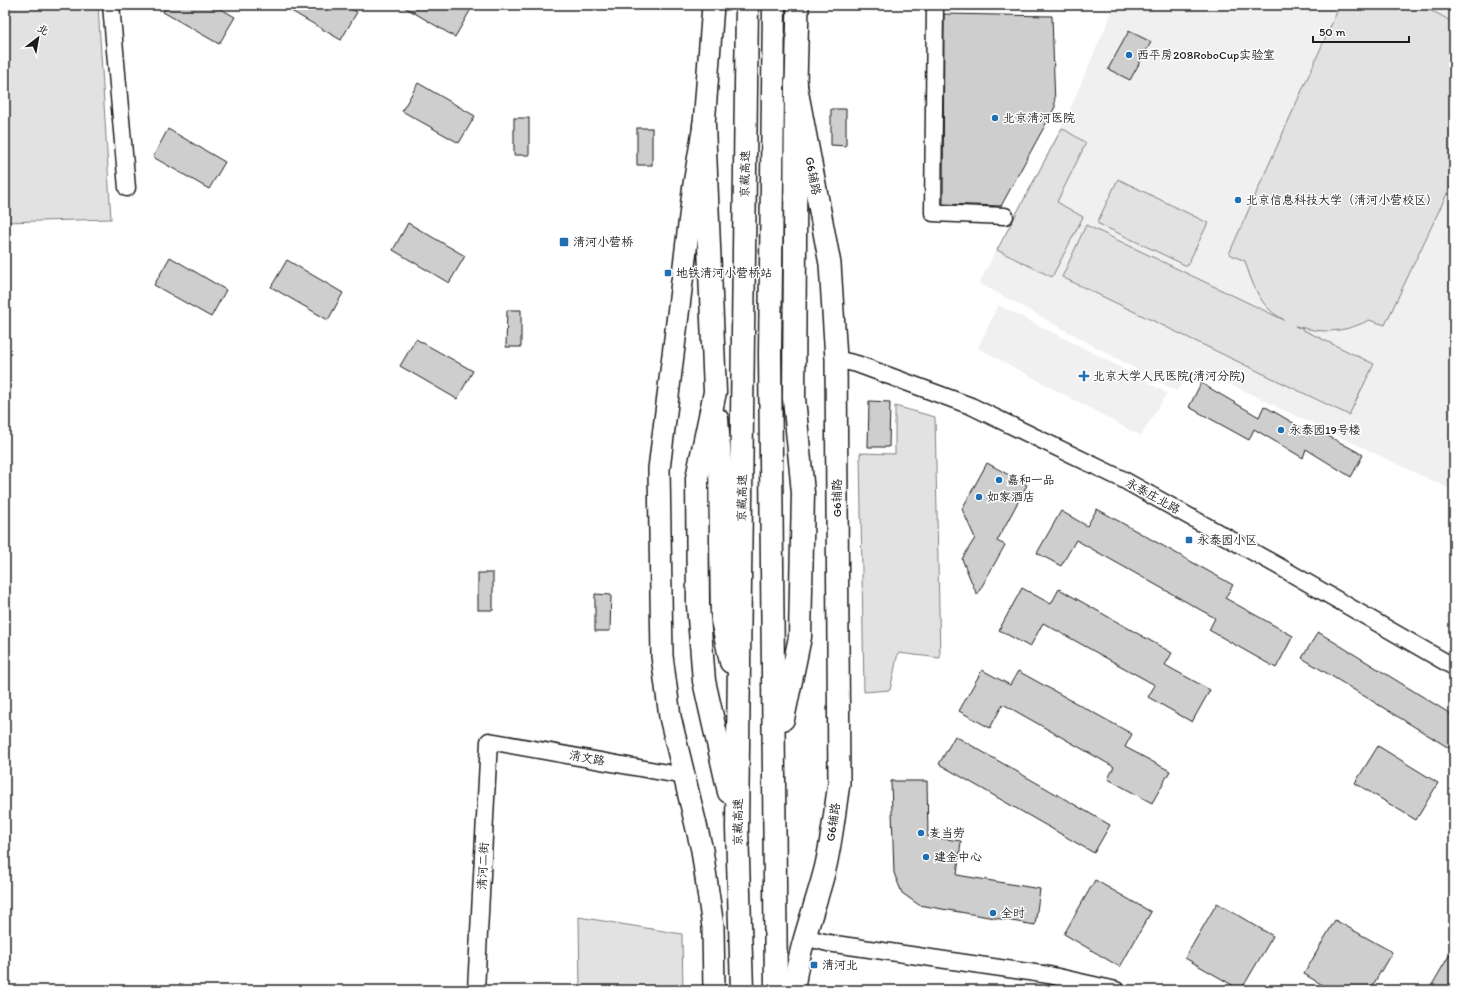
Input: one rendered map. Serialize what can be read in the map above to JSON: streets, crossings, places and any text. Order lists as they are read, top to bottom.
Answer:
{
  "streets": {
    "highway": ["京藏高速"],
    "main road": ["G6辅路"],
    "street": ["永泰庄北路", "清文路", "清河二街"]
  },
  "crossings": [
    ["G6辅路", "永泰庄北路"],
    ["清文路", "清河二街"]
  ],
  "places": {
    "other": [
      "西平房208RoboCup实验室",
      "北京清河医院",
      "北京信息科技大学（清河小营校区）",
      "永泰园19号楼",
      "嘉和一品",
      "如家酒店",
      "麦当劳",
      "建金中心",
      "全时"
    ],
    "transit": [
      "清河小营桥",
      "地铁清河小营桥站",
      "永泰园小区",
      "清河北"
    ],
    "health": ["北京大学人民医院(清河分院)"]
  },
  "scale_bar": "50 m",
  "north": "top right"
}
